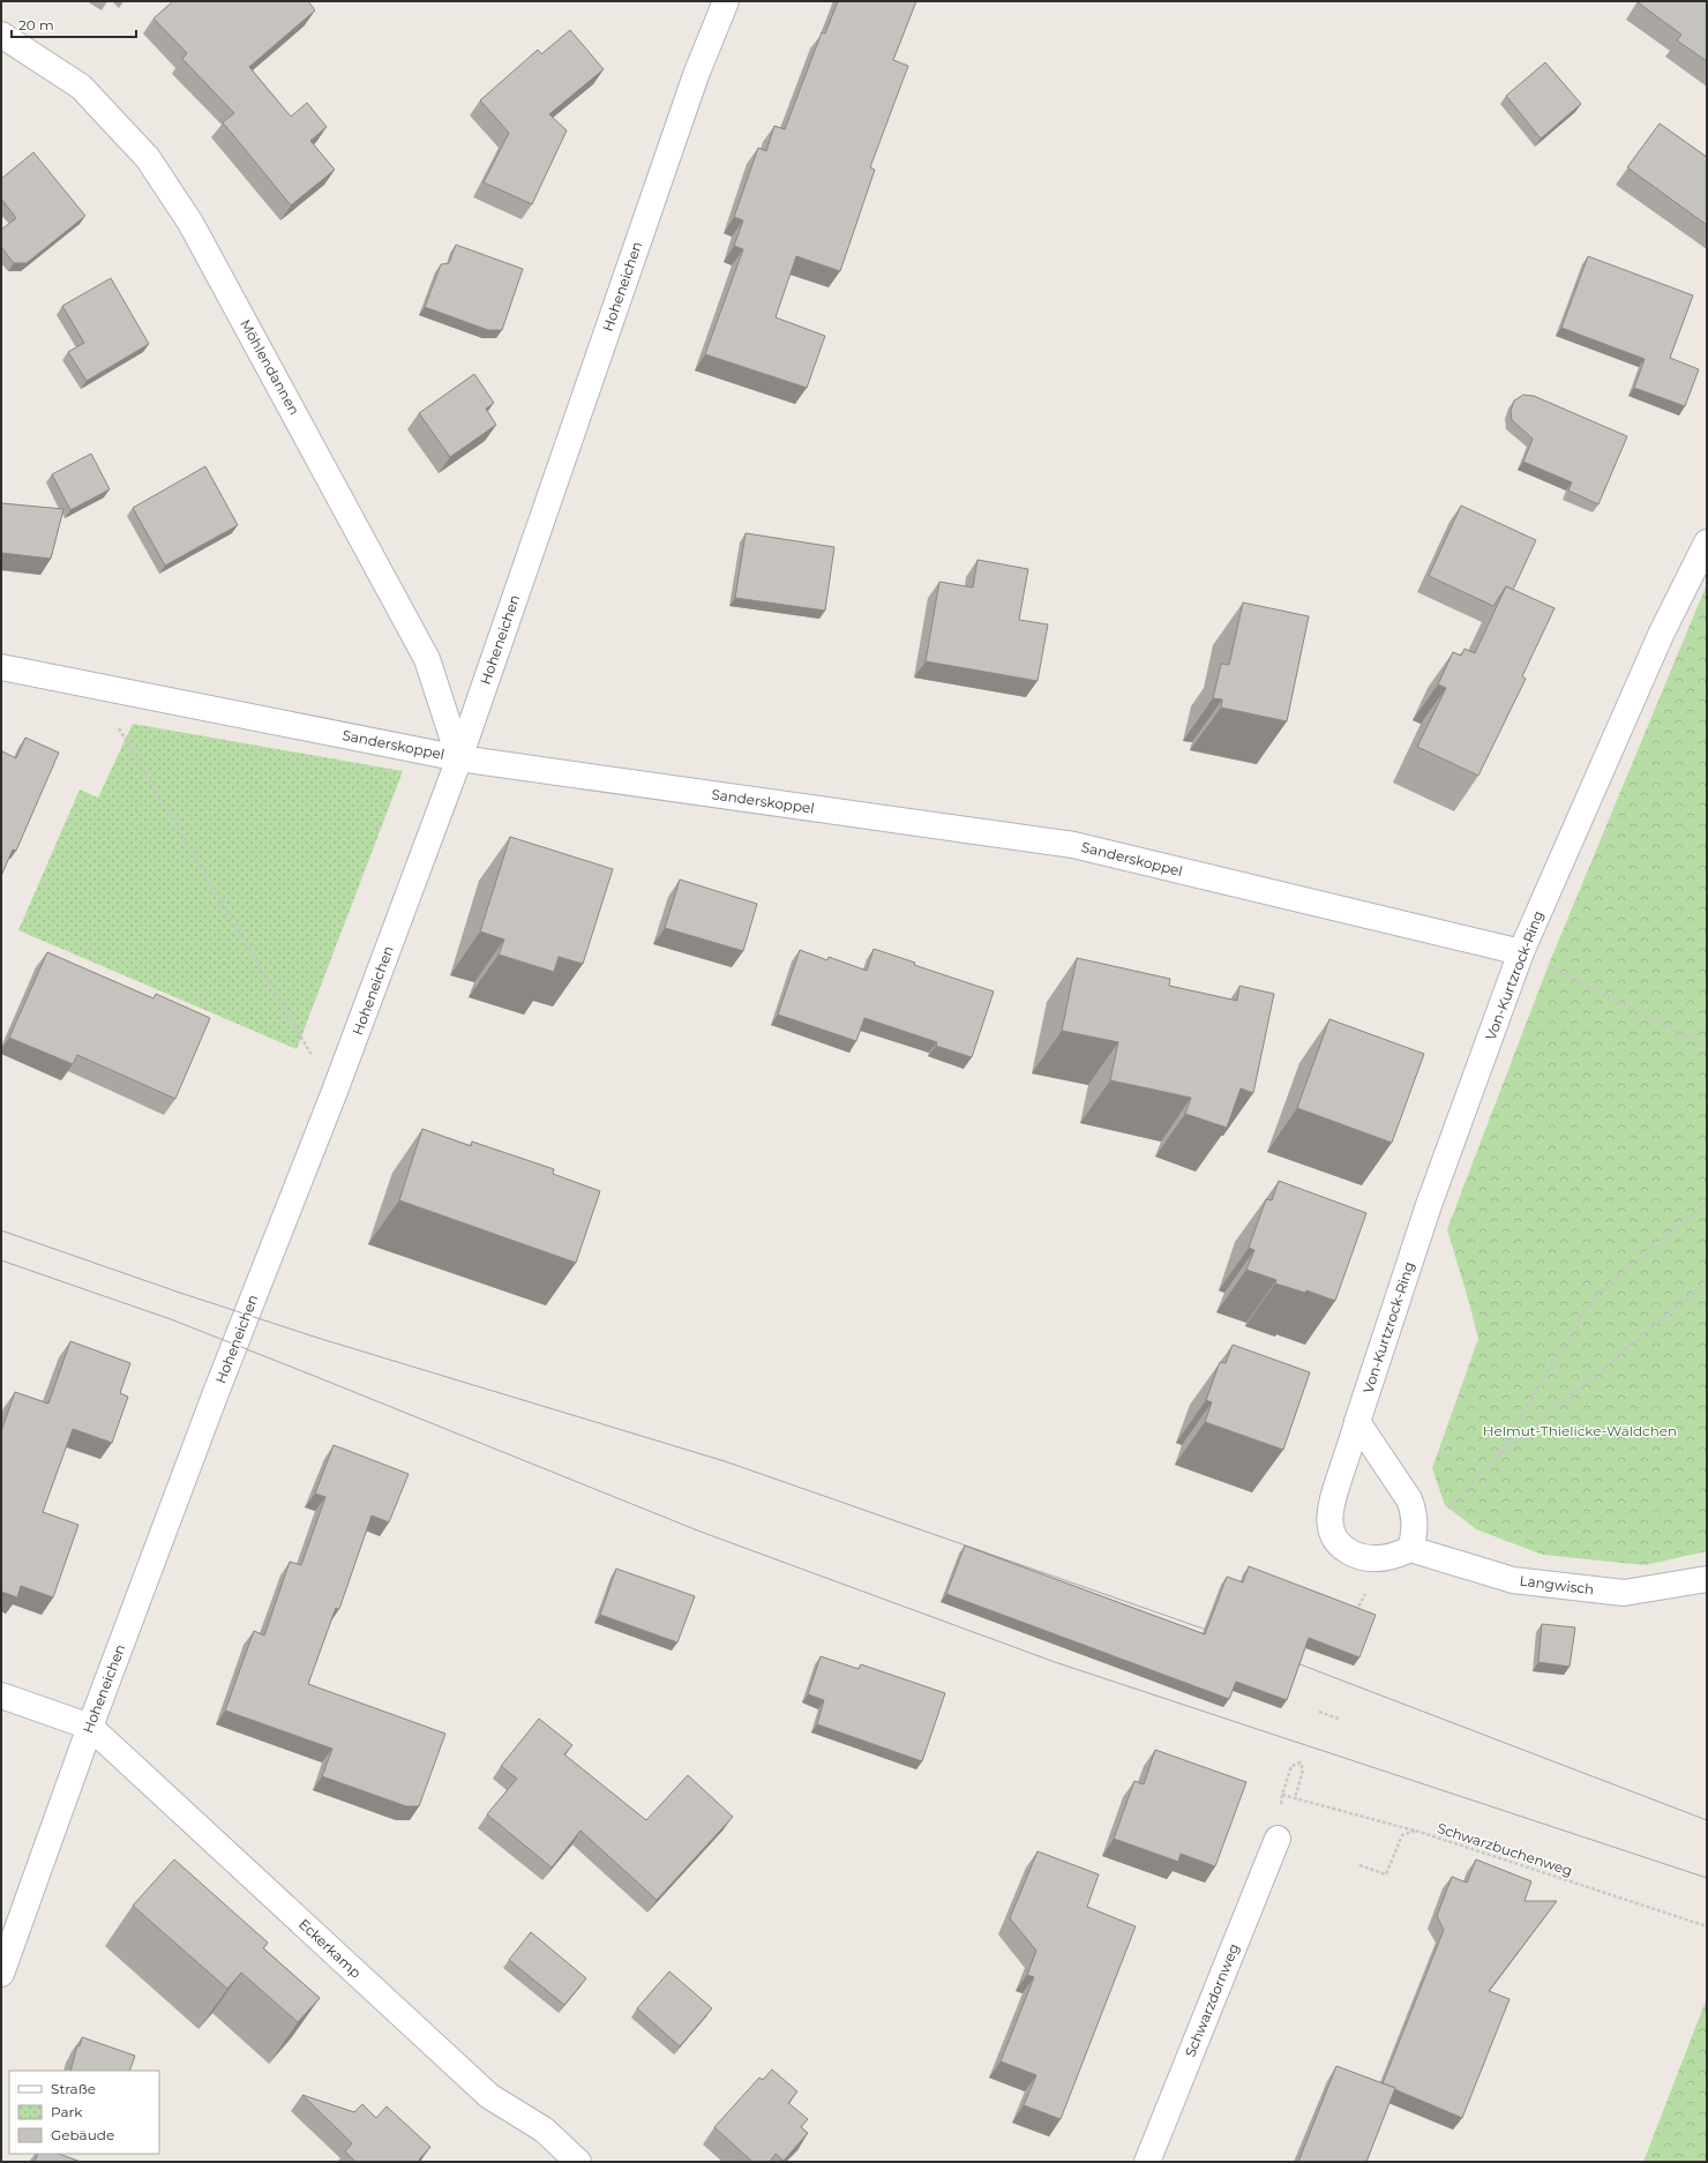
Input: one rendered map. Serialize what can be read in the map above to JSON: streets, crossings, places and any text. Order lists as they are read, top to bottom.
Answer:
{
  "streets": {
    "street": [
      "Hoheneichen",
      "Möhlendannen",
      "Sanderskoppel",
      "Von-Kurtzrock-Ring",
      "Langwisch",
      "Eckerkamp",
      "Schwarzdornweg"
    ],
    "path": ["Schwarzbuchenweg"]
  },
  "crossings": [
    ["Hoheneichen", "Möhlendannen"],
    ["Hoheneichen", "Sanderskoppel"],
    ["Hoheneichen", "Eckerkamp"],
    ["Möhlendannen", "Sanderskoppel"],
    ["Sanderskoppel", "Von-Kurtzrock-Ring"],
    ["Von-Kurtzrock-Ring", "Langwisch"]
  ],
  "parks": ["Helmut-Thielicke-Wäldchen"],
  "legend": ["Straße", "Park", "Gebäude"],
  "scale_bar": "20 m"
}
